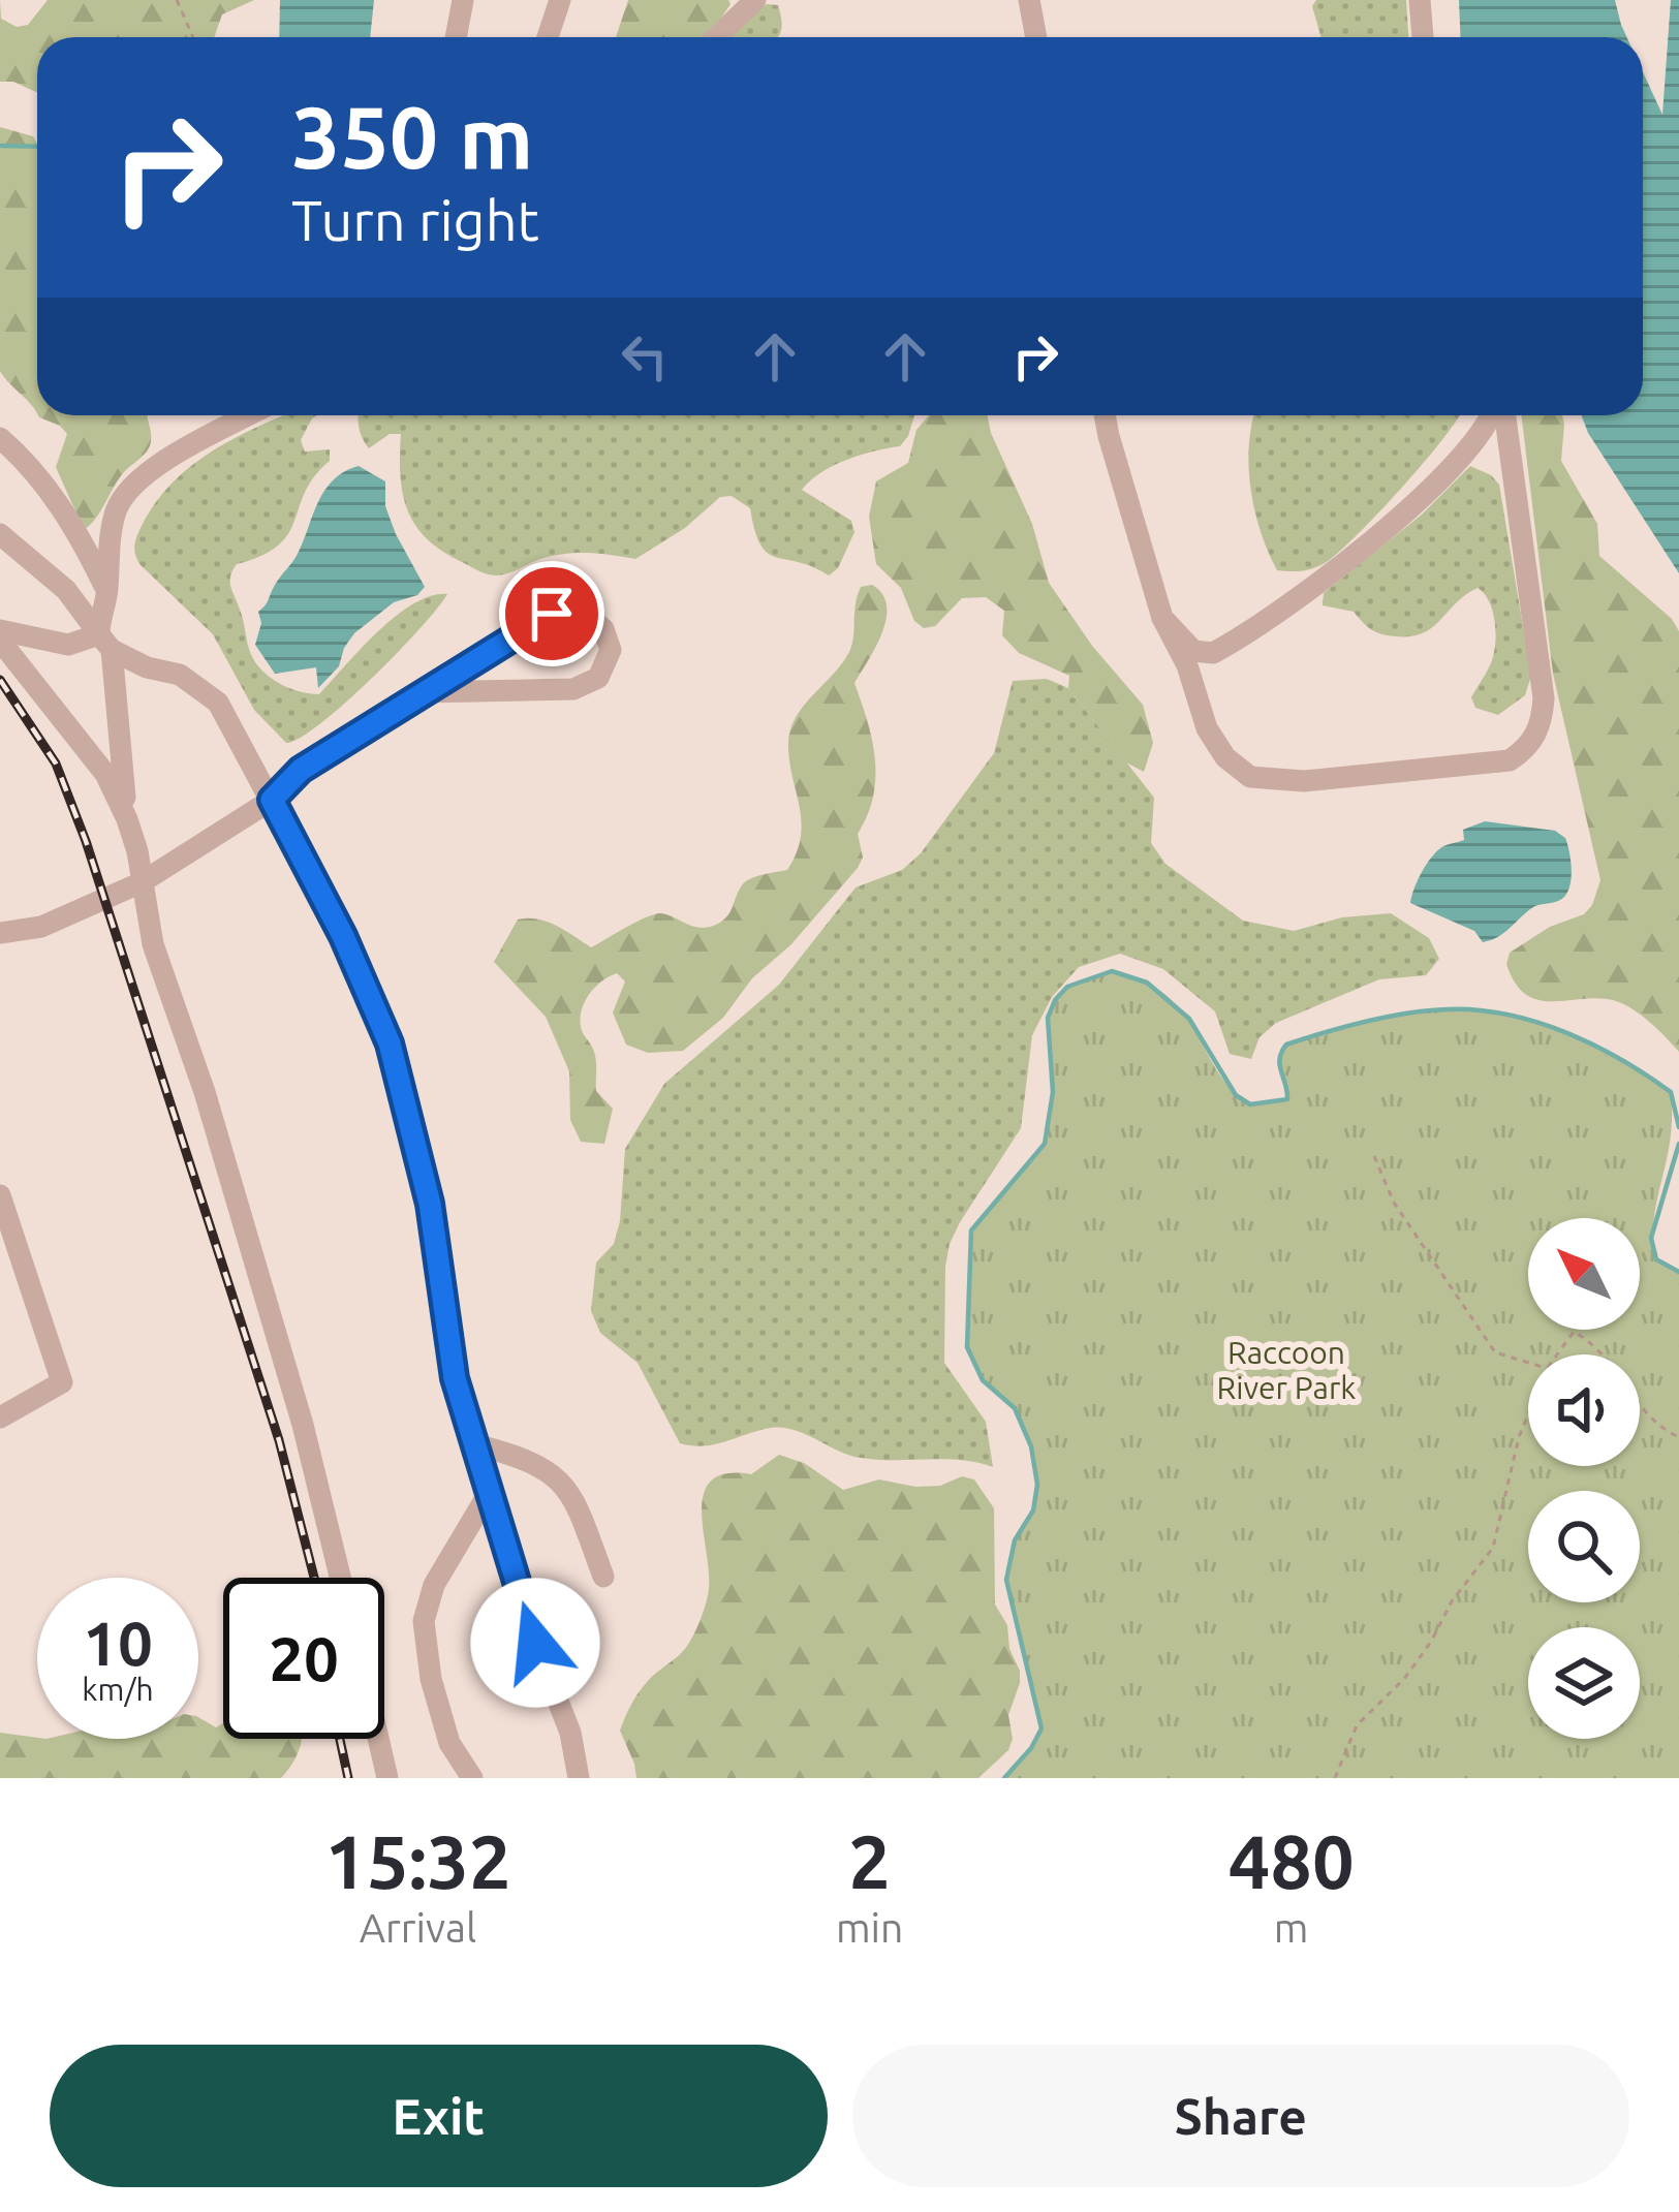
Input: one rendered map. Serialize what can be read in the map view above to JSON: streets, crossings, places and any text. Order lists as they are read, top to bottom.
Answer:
{
  "parks": ["Raccoon River Park"],
  "north": "top left",
  "page": {
    "turn": ["350 m", "Turn right"],
    "speed": "10 km/h",
    "limit": "20",
    "eta": [
      "15:32",
      "Arrival",
      "2",
      "min",
      "480",
      "m"
    ],
    "buttons": ["Exit", "Share"]
  }
}
